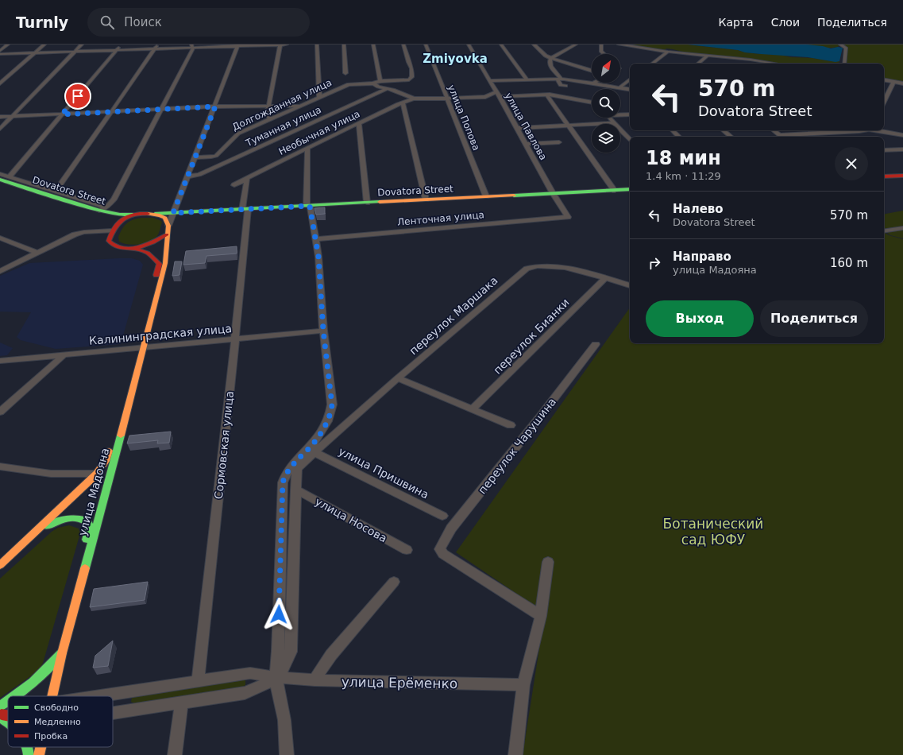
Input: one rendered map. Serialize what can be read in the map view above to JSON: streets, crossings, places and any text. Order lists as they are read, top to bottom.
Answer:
{
  "streets": {
    "main road": ["Dovatora Street", "улица Мадояна"],
    "street": [
      "Долгожданная улица",
      "улица Попова",
      "Туманная улица",
      "улица Павлова",
      "Необычная улица",
      "Ленточная улица",
      "переулок Маршака",
      "Калининградская улица",
      "переулок Бианки",
      "Сормовская улица",
      "переулок Чарушина",
      "улица Пришвина",
      "улица Носова",
      "улица Ерёменко"
    ]
  },
  "crossings": [
    ["улица Попова", "Dovatora Street"],
    ["улица Павлова", "Dovatora Street"],
    ["улица Павлова", "Ленточная улица"],
    ["Необычная улица", "Сормовская улица"],
    ["Dovatora Street", "Сормовская улица"],
    ["Dovatora Street", "улица Мадояна"],
    ["переулок Маршака", "переулок Бианки"],
    ["переулок Маршака", "улица Пришвина"],
    ["переулок Маршака", "улица Носова"],
    ["переулок Маршака", "улица Ерёменко"],
    ["Калининградская улица", "Сормовская улица"],
    ["Калининградская улица", "улица Мадояна"],
    ["Сормовская улица", "улица Ерёменко"]
  ],
  "districts": ["Zmiyovka"],
  "parks": ["Ботанический сад ЮФУ"],
  "legend": ["Свободно", "Медленно", "Пробка"],
  "north": "top right",
  "page": {
    "header": "Turnly",
    "search": "Поиск",
    "nav": ["Карта", "Слои", "Поделиться"],
    "turn": ["570 m", "Dovatora Street"],
    "heading": ["18 мин", "1.4 km · 11:29"],
    "list": [
      {
        "name": "Налево",
        "note": "Dovatora Street",
        "value": "570 m"
      },
      {
        "name": "Направо",
        "note": "улица Мадояна",
        "value": "160 m"
      }
    ],
    "buttons": ["Выход", "Поделиться"]
  }
}
